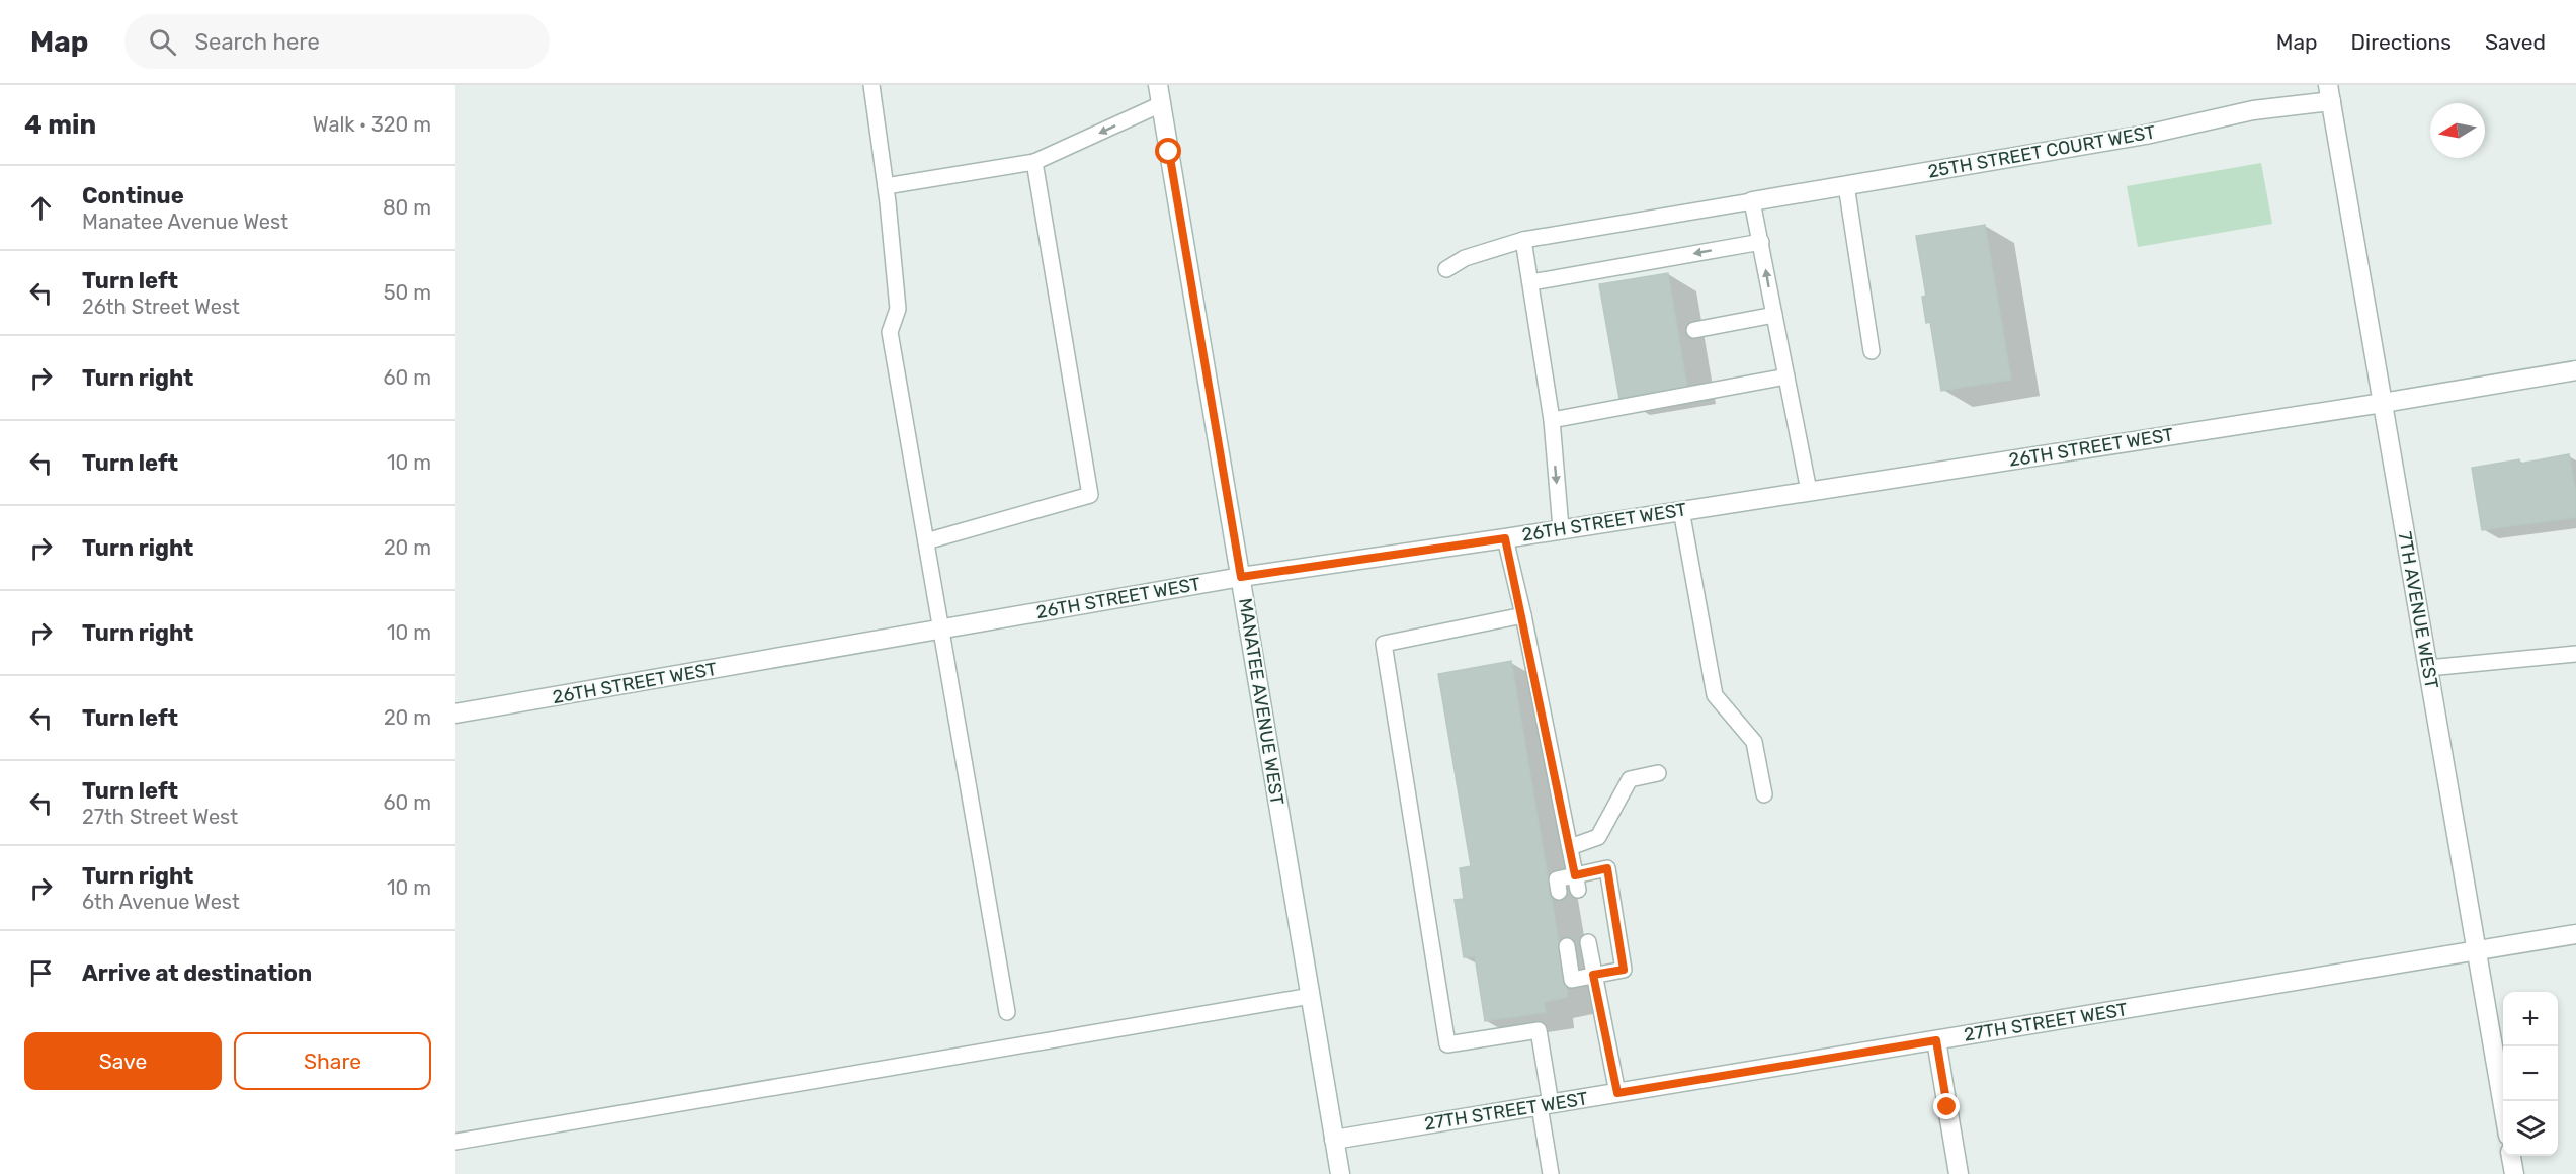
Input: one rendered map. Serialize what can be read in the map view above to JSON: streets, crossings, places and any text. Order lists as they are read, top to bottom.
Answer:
{
  "streets": {
    "street": [
      "25TH STREET COURT WEST",
      "26TH STREET WEST",
      "7TH AVENUE WEST",
      "MANATEE AVENUE WEST",
      "27TH STREET WEST"
    ]
  },
  "crossings": [
    ["25TH STREET COURT WEST", "7TH AVENUE WEST"],
    ["26TH STREET WEST", "7TH AVENUE WEST"],
    ["26TH STREET WEST", "MANATEE AVENUE WEST"],
    ["7TH AVENUE WEST", "27TH STREET WEST"],
    ["MANATEE AVENUE WEST", "27TH STREET WEST"]
  ],
  "north": "left",
  "page": {
    "header": "Map",
    "search": "Search here",
    "nav": ["Map", "Directions", "Saved"],
    "heading": ["4 min", "Walk · 320 m"],
    "list": [
      ["Continue", "Manatee Avenue West", "80 m"],
      ["Turn left", "26th Street West", "50 m"],
      ["Turn right", "60 m"],
      ["Turn left", "10 m"],
      ["Turn right", "20 m"],
      ["Turn right", "10 m"],
      ["Turn left", "20 m"],
      ["Turn left", "27th Street West", "60 m"],
      ["Turn right", "6th Avenue West", "10 m"],
      "Arrive at destination"
    ],
    "map_buttons": ["+", "−"],
    "buttons": ["Save", "Share"]
  }
}
